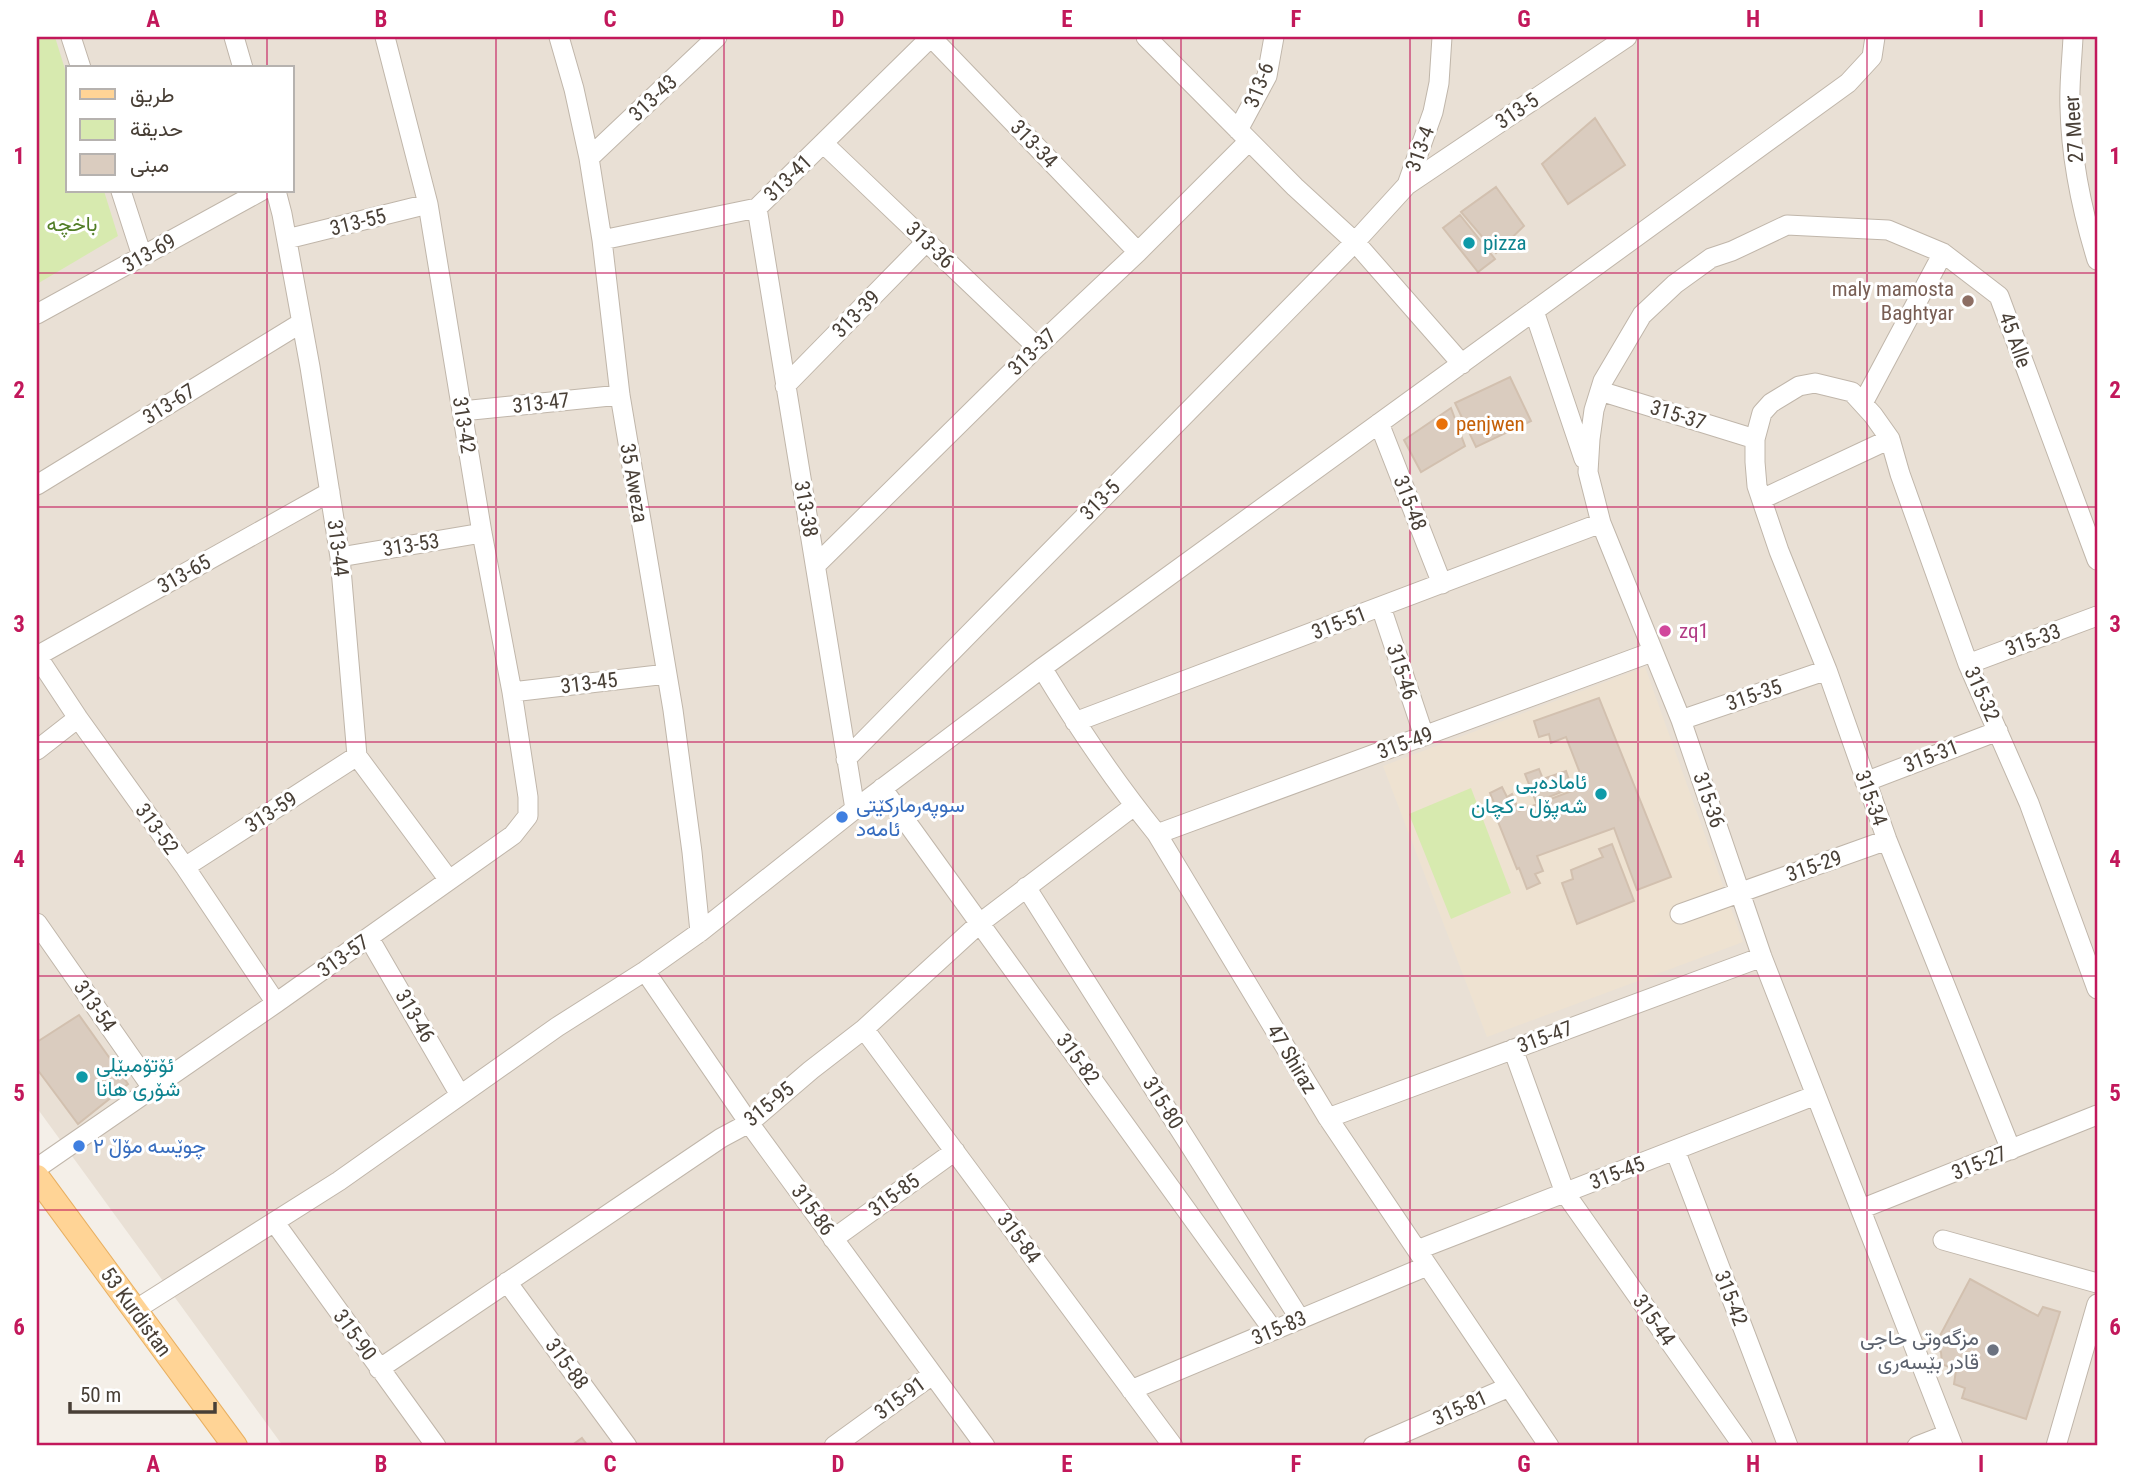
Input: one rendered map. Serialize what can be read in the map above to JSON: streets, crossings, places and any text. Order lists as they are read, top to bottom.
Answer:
{
  "streets": {
    "main road": ["53 Kurdistan"],
    "street": [
      "313-6",
      "313-43",
      "313-5",
      "27 Meer",
      "313-34",
      "313-4",
      "313-41",
      "313-55",
      "313-36",
      "313-69",
      "313-39",
      "45 Alle",
      "313-37",
      "313-47",
      "313-67",
      "315-37",
      "313-42",
      "35 Aweza",
      "315-48",
      "313-38",
      "313-53",
      "313-44",
      "313-65",
      "315-51",
      "315-33",
      "315-46",
      "313-45",
      "315-32",
      "315-35",
      "315-49",
      "315-31",
      "315-34",
      "315-36",
      "313-59",
      "313-52",
      "315-29",
      "313-57",
      "313-54",
      "313-46",
      "315-47",
      "315-82",
      "47 Shiraz",
      "315-80",
      "315-95",
      "315-27",
      "315-45",
      "315-85",
      "315-86",
      "315-84",
      "315-42",
      "315-44",
      "315-83",
      "315-90",
      "315-88",
      "315-91",
      "315-81"
    ]
  },
  "crossings": [
    ["313-6", "313-37"],
    ["313-43", "35 Aweza"],
    ["313-5", "313-4"],
    ["313-5", "313-38"],
    ["313-34", "313-41"],
    ["313-34", "313-37"],
    ["313-41", "313-36"],
    ["313-41", "35 Aweza"],
    ["313-41", "313-38"],
    ["313-55", "313-42"],
    ["313-55", "313-44"],
    ["313-36", "313-39"],
    ["313-36", "313-37"],
    ["313-39", "313-38"],
    ["45 Alle", "315-36"],
    ["313-37", "313-38"],
    ["313-47", "313-42"],
    ["313-47", "35 Aweza"],
    ["313-67", "313-44"],
    ["315-37", "315-34"],
    ["315-37", "315-36"],
    ["313-42", "313-53"],
    ["313-42", "313-45"],
    ["313-42", "313-57"],
    ["35 Aweza", "313-45"],
    ["315-48", "315-51"],
    ["313-53", "313-44"],
    ["313-44", "313-65"],
    ["313-44", "313-59"],
    ["313-65", "313-52"],
    ["315-51", "315-46"],
    ["315-51", "315-36"],
    ["315-51", "47 Shiraz"],
    ["315-33", "315-32"],
    ["315-46", "315-49"],
    ["315-32", "315-31"],
    ["315-35", "315-34"],
    ["315-35", "315-36"],
    ["315-49", "315-36"],
    ["315-49", "47 Shiraz"],
    ["315-31", "315-34"],
    ["315-34", "315-29"],
    ["315-34", "315-27"],
    ["315-36", "315-29"],
    ["315-36", "315-47"],
    ["315-36", "315-27"],
    ["315-36", "315-45"],
    ["313-59", "313-52"],
    ["313-52", "313-57"],
    ["313-57", "313-54"],
    ["313-57", "313-46"],
    ["315-47", "47 Shiraz"],
    ["315-47", "315-44"],
    ["315-82", "315-95"],
    ["315-82", "315-83"],
    ["47 Shiraz", "315-95"],
    ["47 Shiraz", "315-45"],
    ["47 Shiraz", "315-83"],
    ["47 Shiraz", "315-81"],
    ["315-80", "315-95"],
    ["315-80", "315-83"],
    ["315-95", "315-86"],
    ["315-95", "315-84"],
    ["315-95", "315-90"],
    ["315-95", "315-88"],
    ["315-45", "315-42"],
    ["315-45", "315-44"],
    ["315-45", "315-83"],
    ["315-85", "315-86"],
    ["315-85", "315-84"],
    ["315-86", "315-91"],
    ["315-84", "315-83"]
  ],
  "parks": ["باخچە"],
  "places": [
    "pizza",
    "maly mamosta Baghtyar",
    "penjwen",
    "zq1",
    "ئامادەیی شەپۆل - کچان",
    "سوپەرمارکێتی ئامەد",
    "ئۆتۆمبێلی شۆری هانا",
    "چوێسە مۆڵ ۲",
    "مزگەوتی حاجی قادر بێسەری"
  ],
  "legend": ["طريق", "حديقة", "مبنى"],
  "scale_bar": "50 m",
  "grid": {
    "columns": [
      "A",
      "B",
      "C",
      "D",
      "E",
      "F",
      "G",
      "H",
      "I"
    ],
    "rows": [
      "1",
      "2",
      "3",
      "4",
      "5",
      "6"
    ]
  }
}
